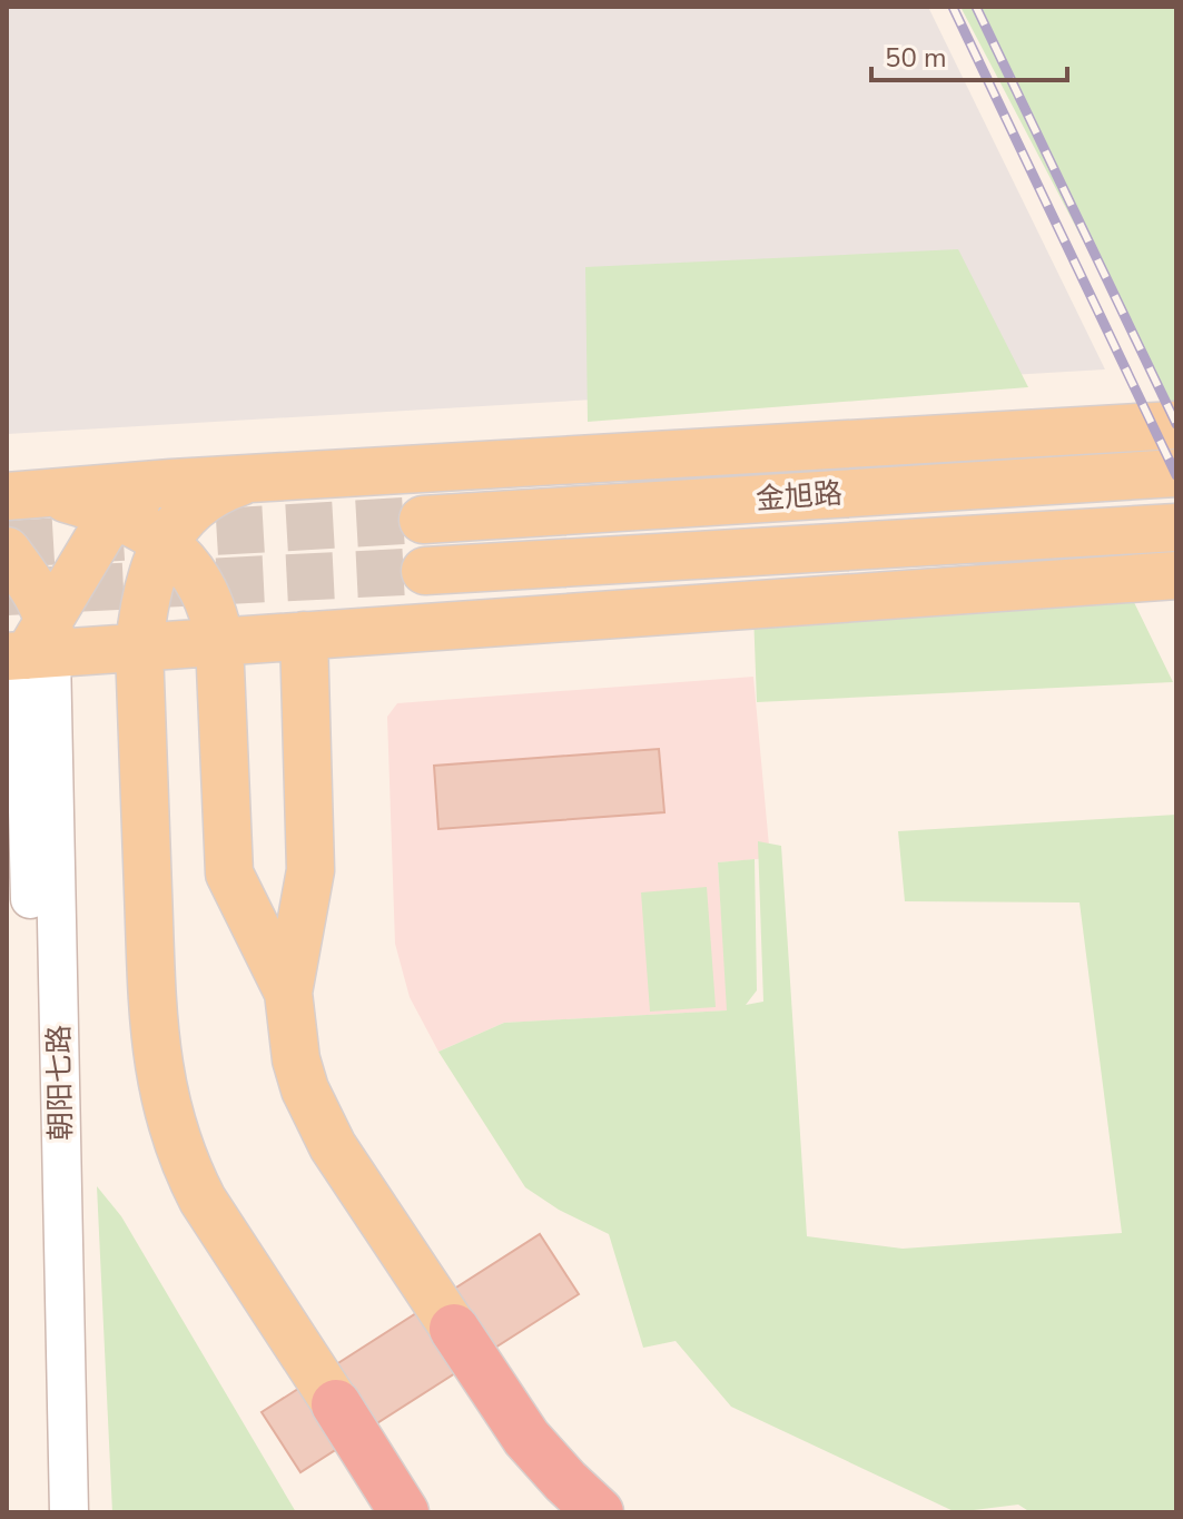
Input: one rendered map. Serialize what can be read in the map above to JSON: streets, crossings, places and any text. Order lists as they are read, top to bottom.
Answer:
{
  "streets": {
    "main road": ["金旭路"],
    "street": ["朝阳七路"]
  },
  "scale_bar": "50 m"
}
